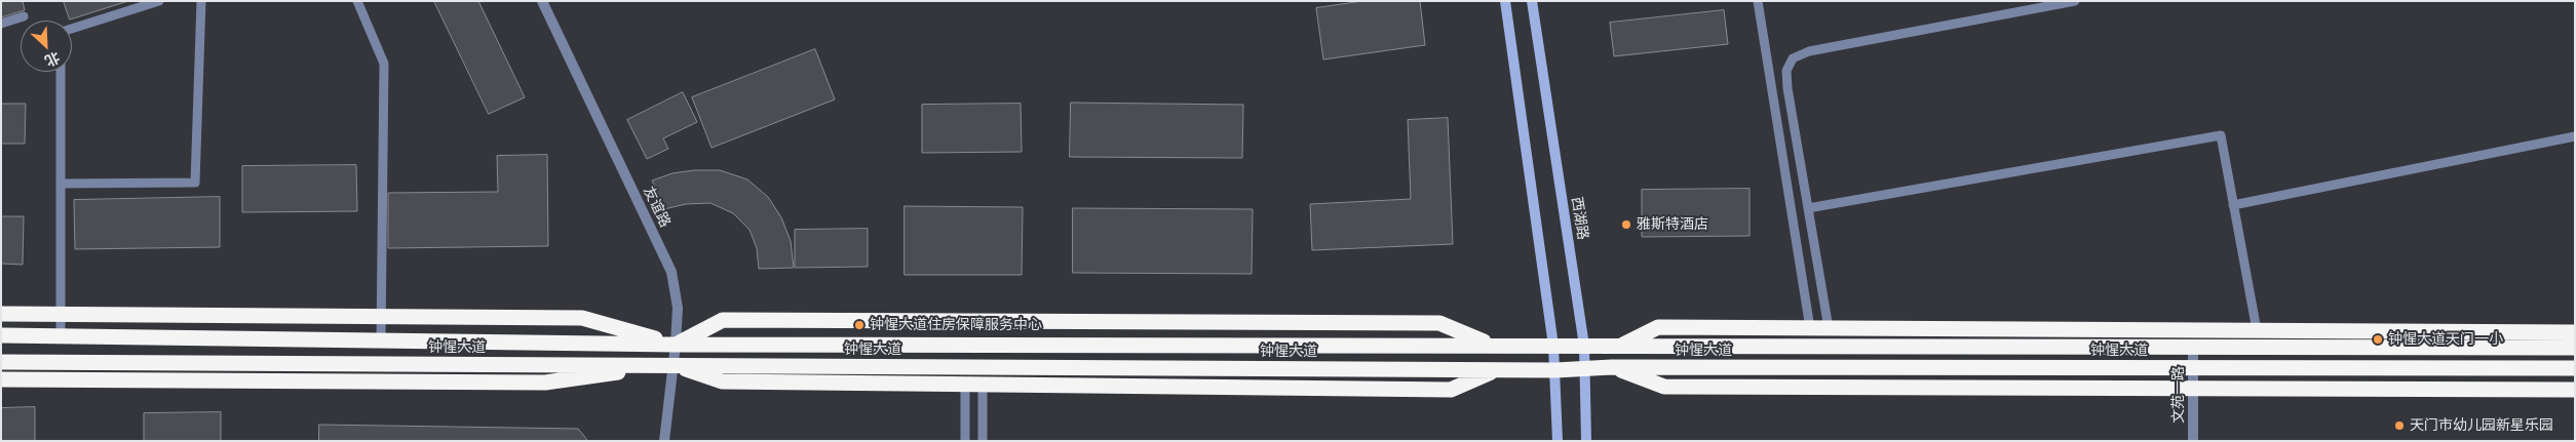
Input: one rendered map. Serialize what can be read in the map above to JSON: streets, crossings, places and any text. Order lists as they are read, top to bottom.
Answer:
{
  "streets": {
    "highway": ["钟惺大道"],
    "main road": ["西湖路"],
    "street": ["友谊路", "文苑一路"]
  },
  "crossings": [
    ["友谊路", "钟惺大道"],
    ["西湖路", "钟惺大道"],
    ["钟惺大道", "文苑一路"]
  ],
  "places": [
    "雅斯特酒店",
    "钟惺大道住房保障服务中心",
    "钟惺大道天门一小",
    "天门市幼儿园新星乐园"
  ],
  "north": "bottom right"
}
